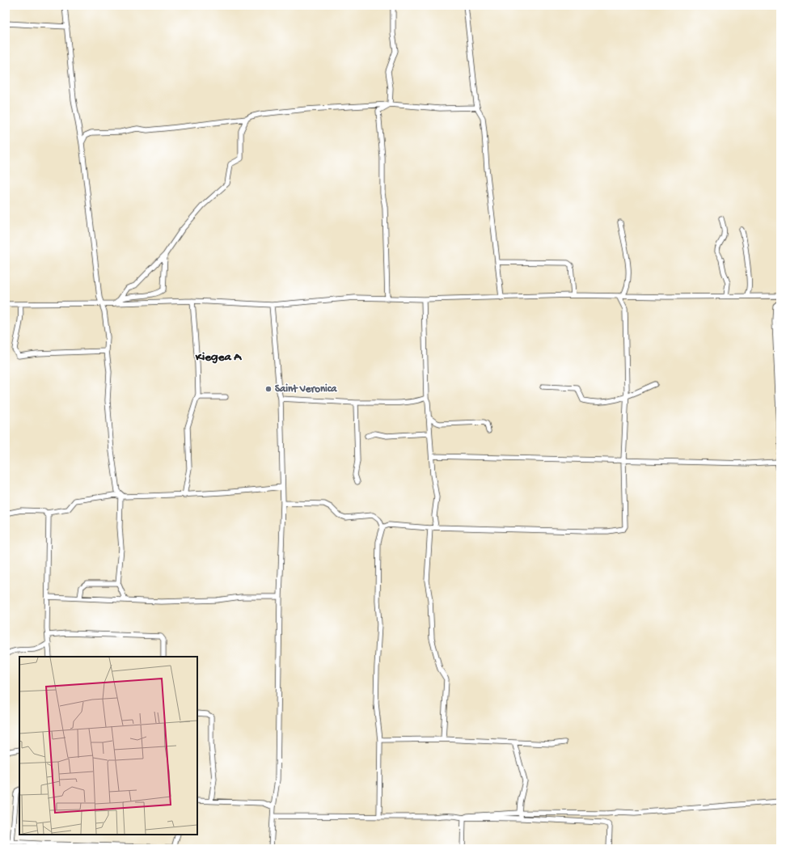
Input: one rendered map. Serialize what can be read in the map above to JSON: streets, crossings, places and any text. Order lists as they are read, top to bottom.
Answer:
{
  "districts": ["Kiegea A"],
  "places": ["Saint Veronica"]
}
